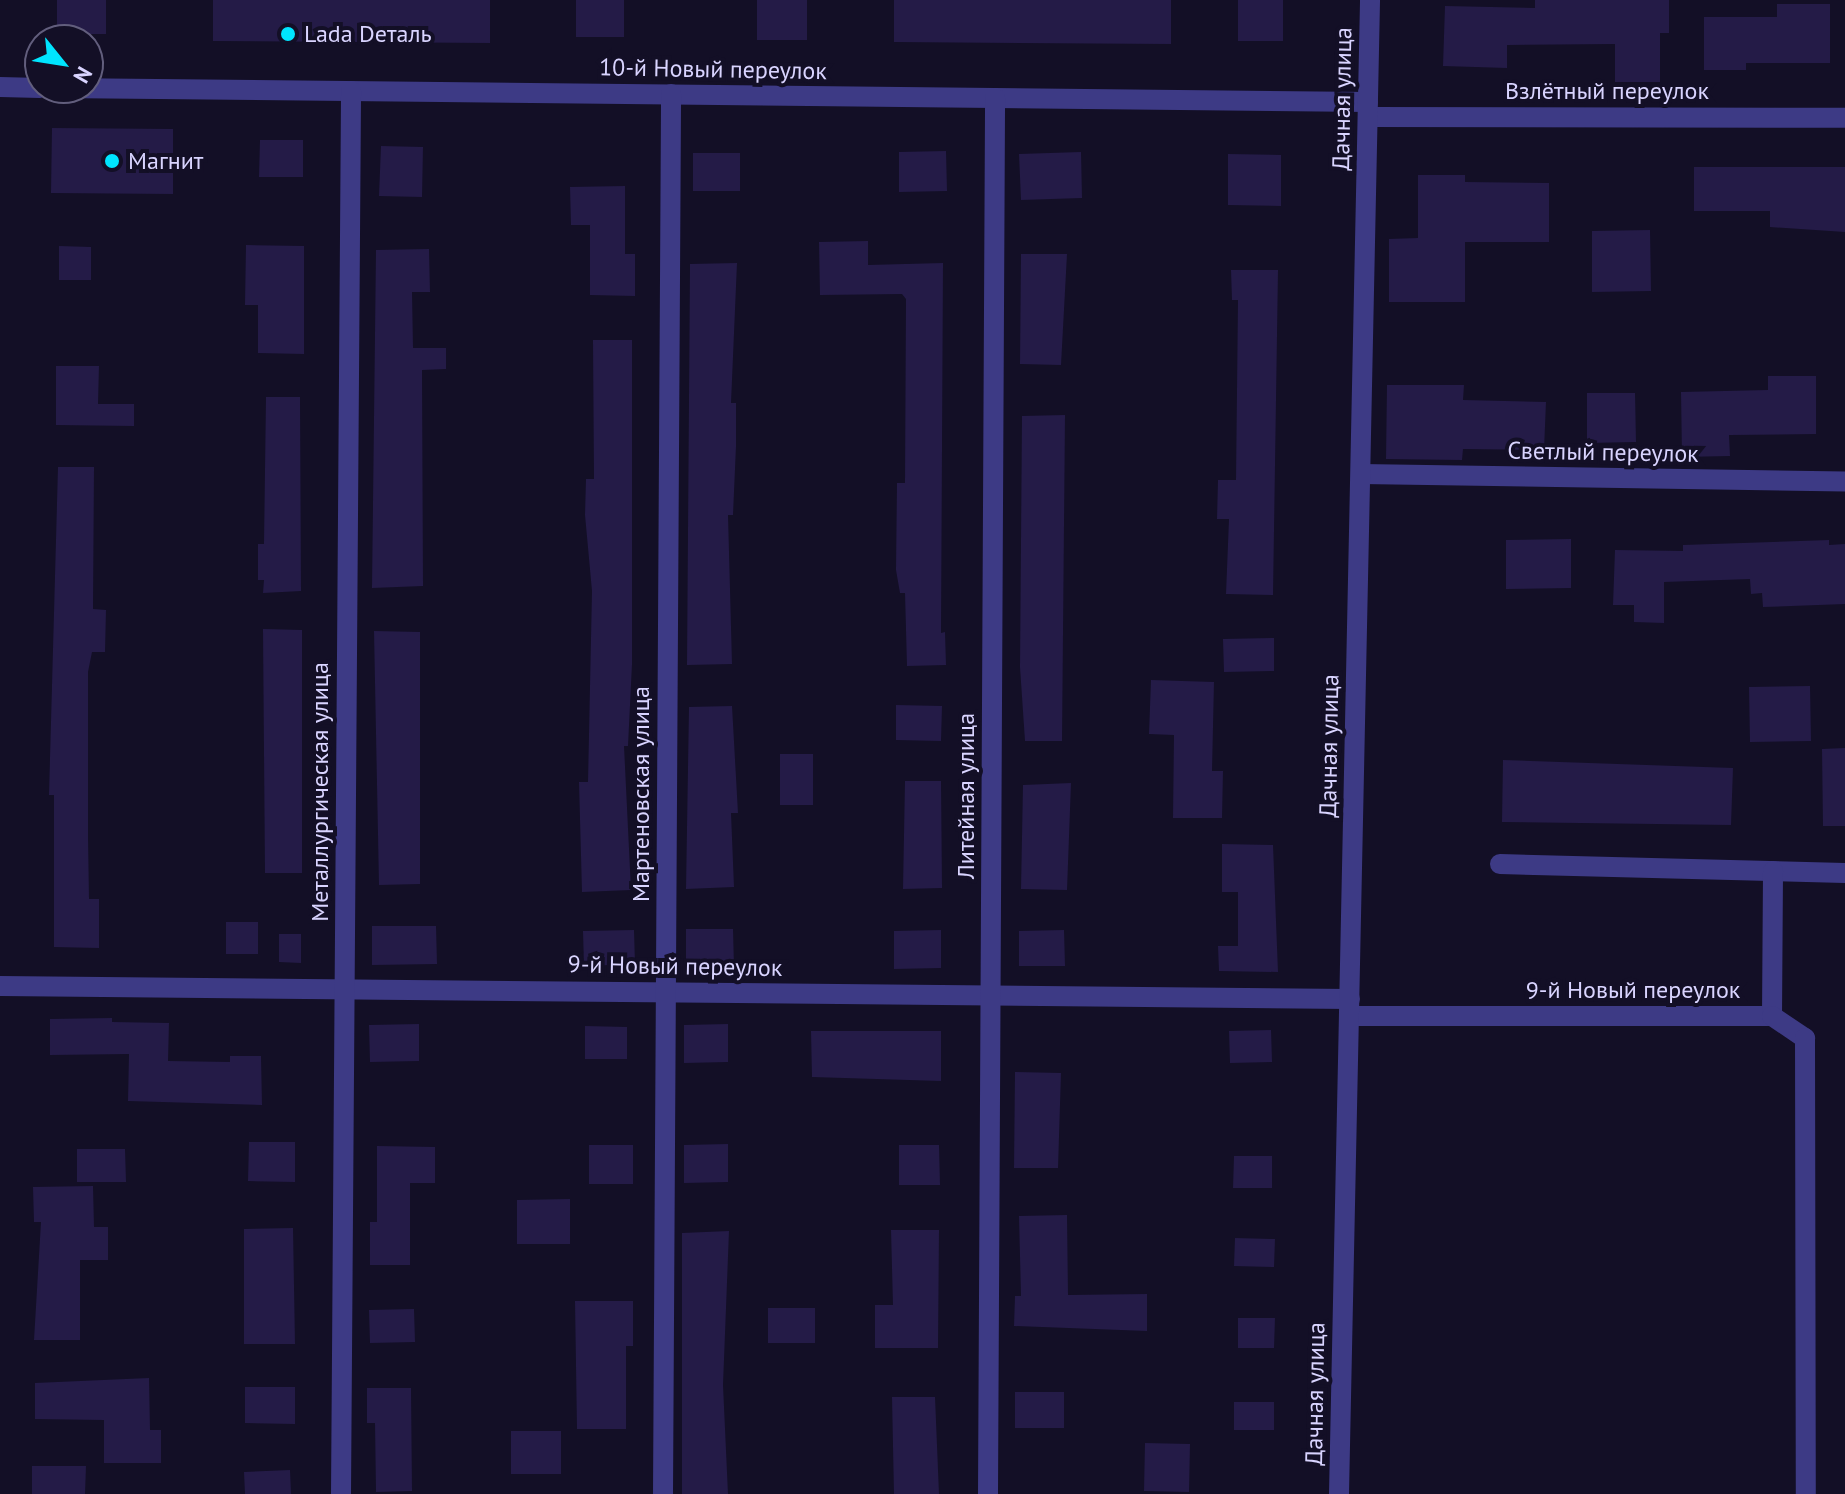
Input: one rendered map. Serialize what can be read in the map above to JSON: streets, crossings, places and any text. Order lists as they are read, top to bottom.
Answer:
{
  "streets": {
    "street": [
      "10-й Новый переулок",
      "Взлётный переулок",
      "Дачная улица",
      "Светлый переулок",
      "Металлургическая улица",
      "Мартеновская улица",
      "Литейная улица",
      "9-й Новый переулок"
    ]
  },
  "crossings": [
    ["10-й Новый переулок", "Взлётный переулок"],
    ["10-й Новый переулок", "Дачная улица"],
    ["10-й Новый переулок", "Металлургическая улица"],
    ["10-й Новый переулок", "Мартеновская улица"],
    ["10-й Новый переулок", "Литейная улица"],
    ["Взлётный переулок", "Дачная улица"],
    ["Дачная улица", "Светлый переулок"],
    ["Дачная улица", "9-й Новый переулок"],
    ["Металлургическая улица", "9-й Новый переулок"],
    ["Мартеновская улица", "9-й Новый переулок"],
    ["Литейная улица", "9-й Новый переулок"]
  ],
  "places": ["Lada Dеталь", "Магнит"],
  "north": "bottom right"
}
